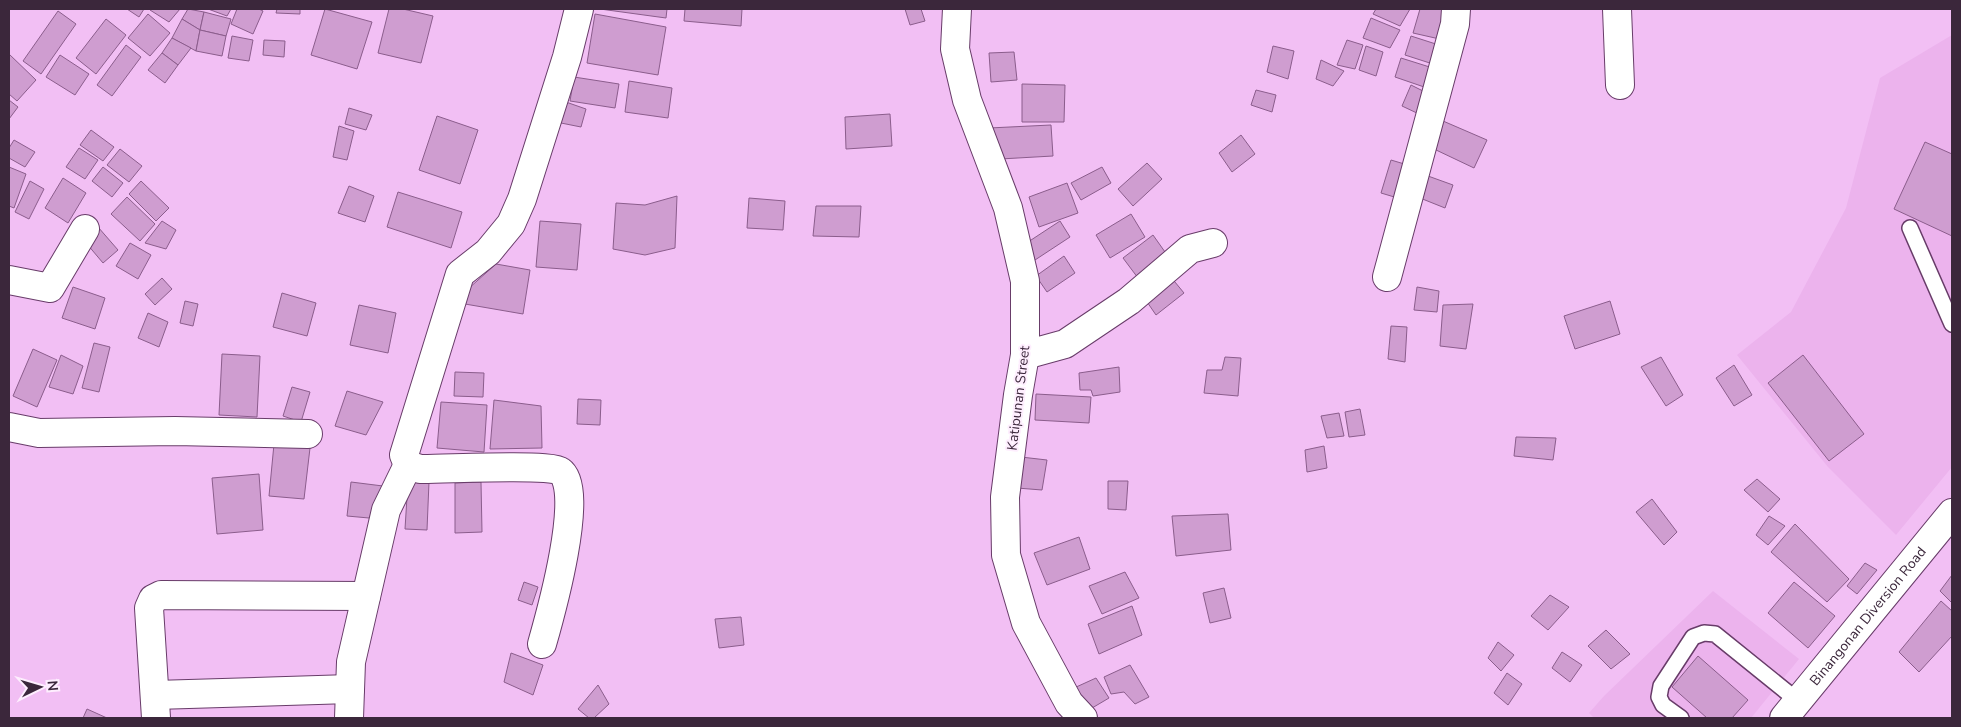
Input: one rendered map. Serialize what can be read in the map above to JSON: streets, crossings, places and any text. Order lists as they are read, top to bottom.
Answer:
{
  "streets": {
    "street": ["Katipunan Street", "Binangonan Diversion Road"]
  },
  "north": "right"
}
